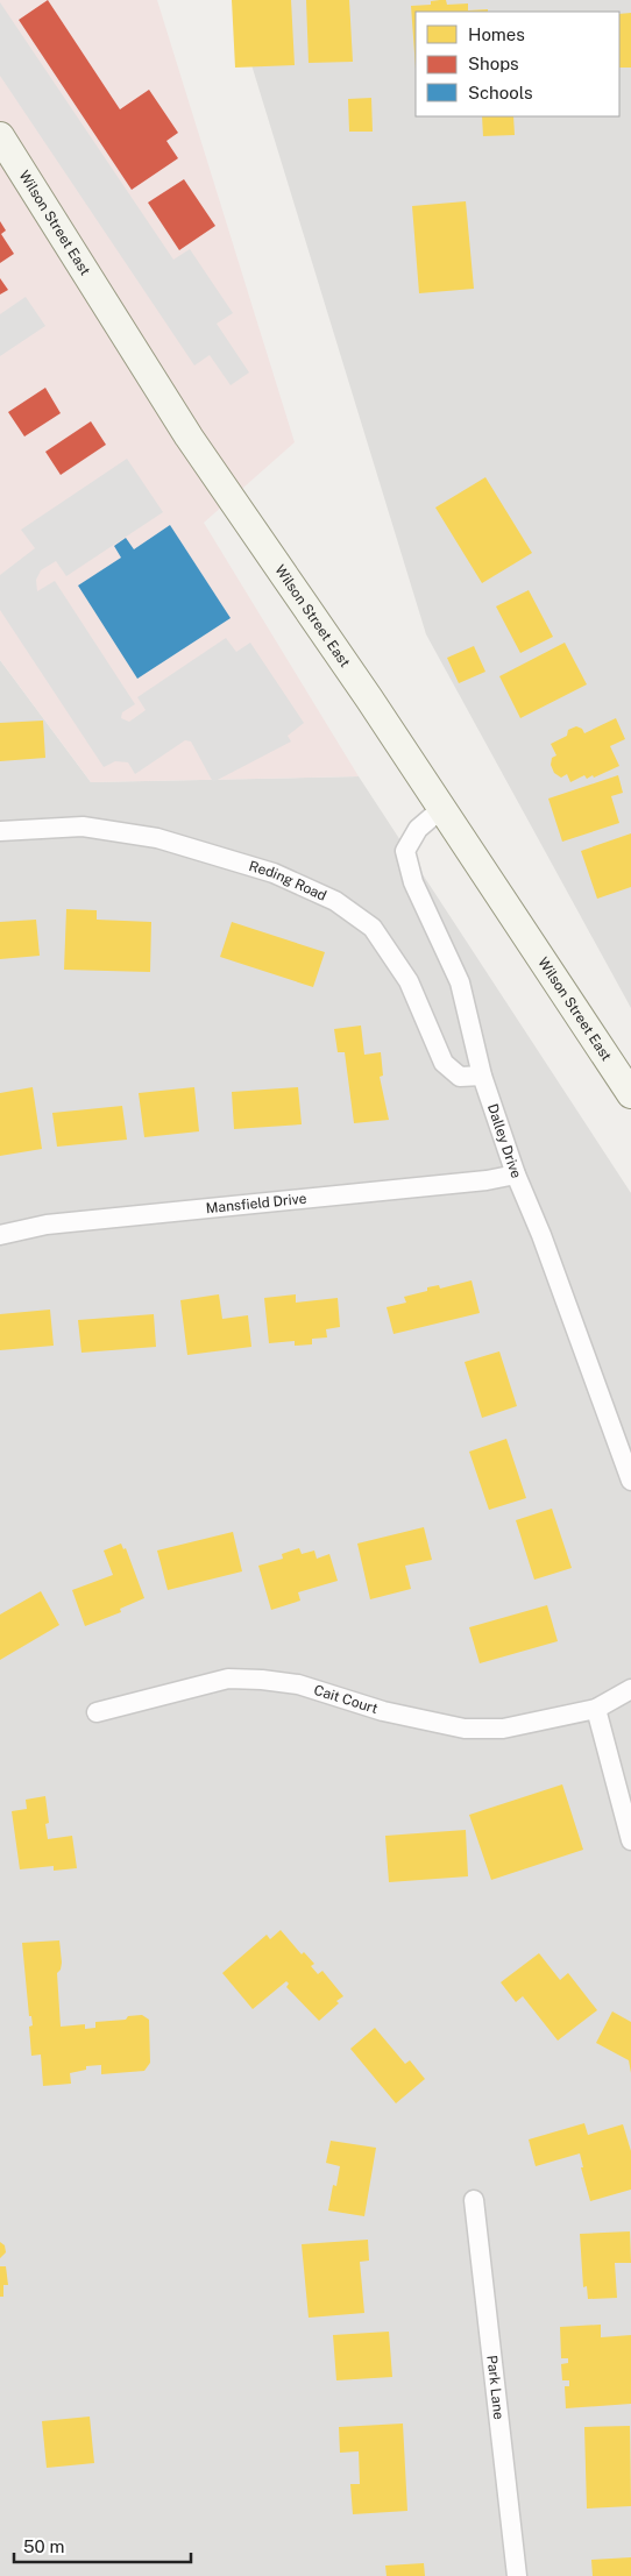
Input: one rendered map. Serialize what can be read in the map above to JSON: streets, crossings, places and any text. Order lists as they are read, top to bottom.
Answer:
{
  "streets": {
    "main road": ["Wilson Street East"],
    "street": [
      "Reding Road",
      "Dalley Drive",
      "Mansfield Drive",
      "Cait Court",
      "Park Lane"
    ]
  },
  "crossings": [
    ["Wilson Street East", "Dalley Drive"],
    ["Reding Road", "Dalley Drive"],
    ["Dalley Drive", "Mansfield Drive"]
  ],
  "legend": ["Homes", "Shops", "Schools"],
  "scale_bar": "50 m"
}
